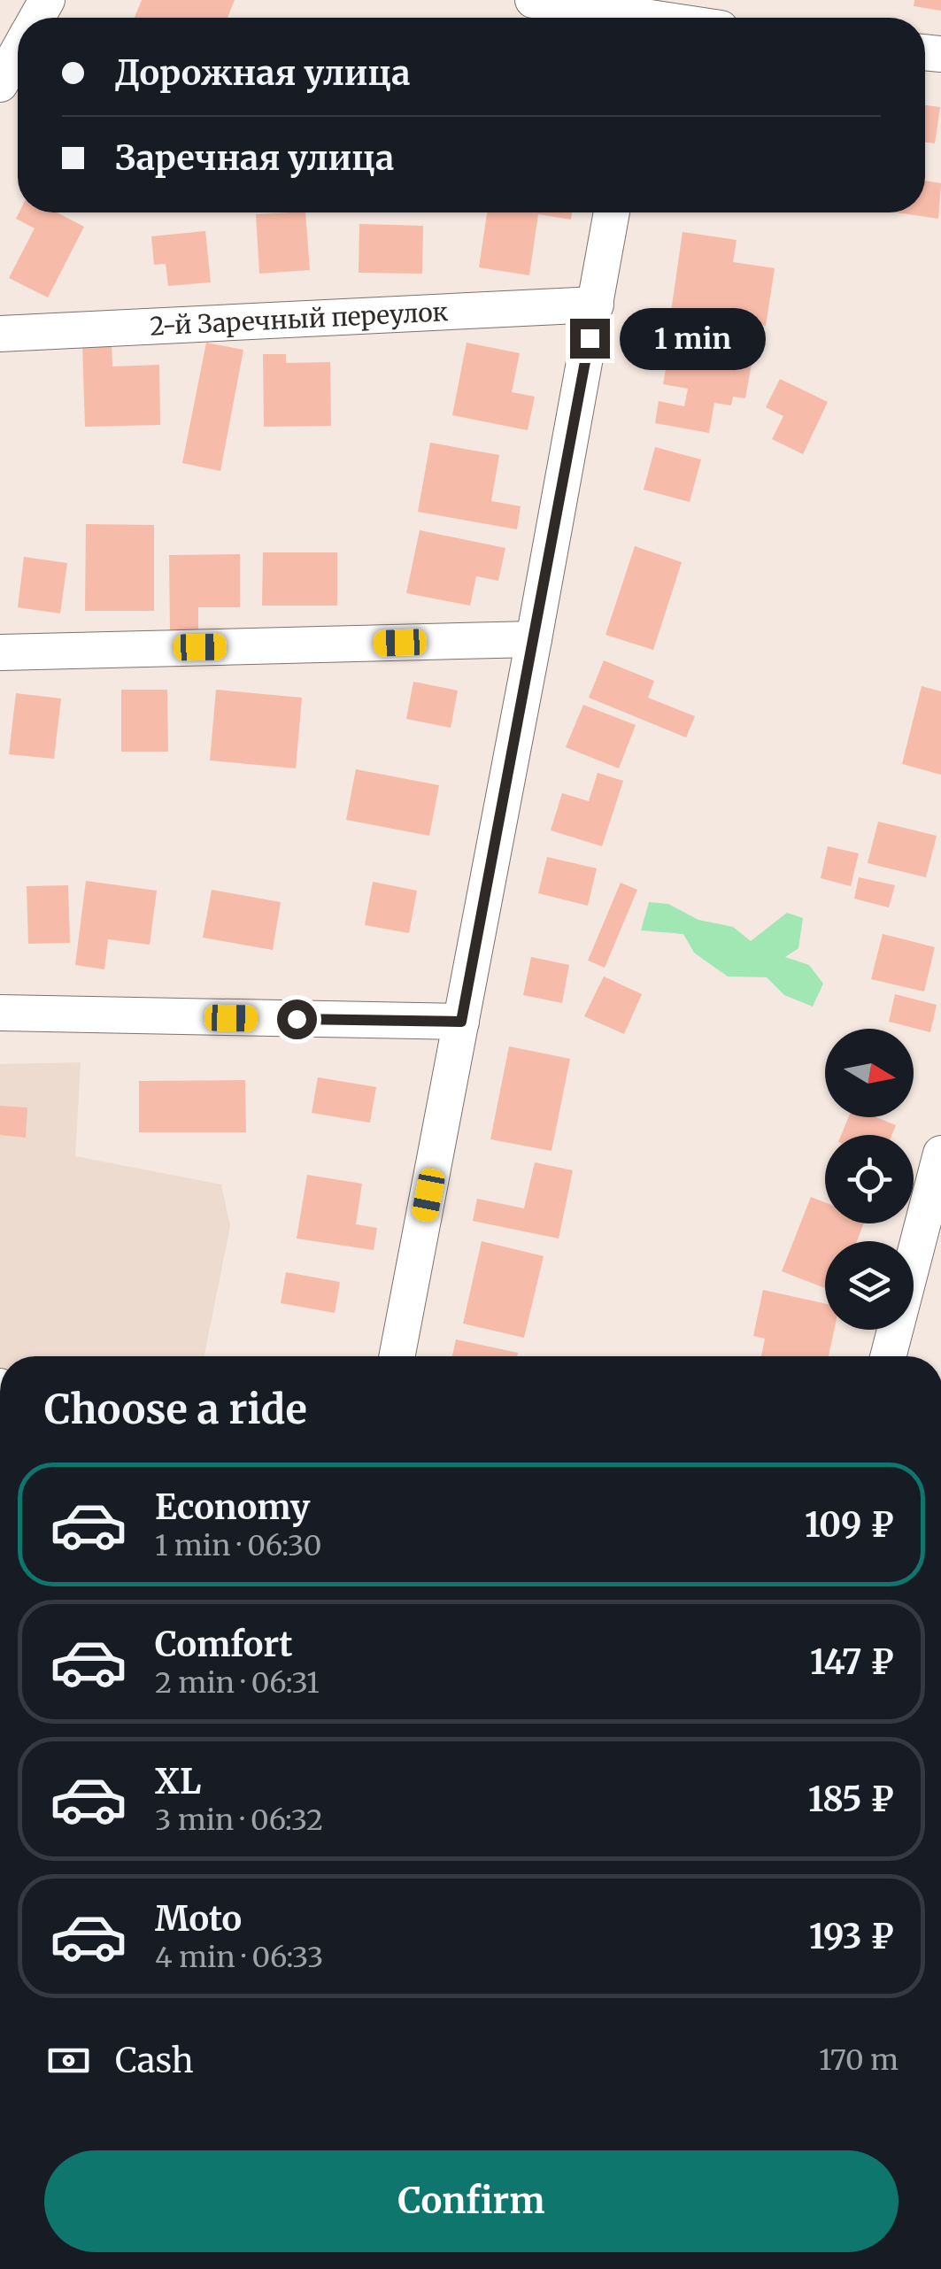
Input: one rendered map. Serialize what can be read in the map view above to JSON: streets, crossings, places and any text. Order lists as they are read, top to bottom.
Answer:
{
  "streets": {
    "street": ["2-й Заречный переулок"]
  },
  "north": "right",
  "page": {
    "banner": ["Дорожная улица", "Заречная улица"],
    "bubble": "1 min",
    "heading": "Choose a ride",
    "list": [
      {
        "name": "Economy",
        "note": "1 min · 06:30",
        "value": "109 ₽"
      },
      {
        "name": "Comfort",
        "note": "2 min · 06:31",
        "value": "147 ₽"
      },
      {
        "name": "XL",
        "note": "3 min · 06:32",
        "value": "185 ₽"
      },
      {
        "name": "Moto",
        "note": "4 min · 06:33",
        "value": "193 ₽"
      }
    ],
    "pay": ["Cash", "170 m"],
    "buttons": "Confirm"
  }
}
